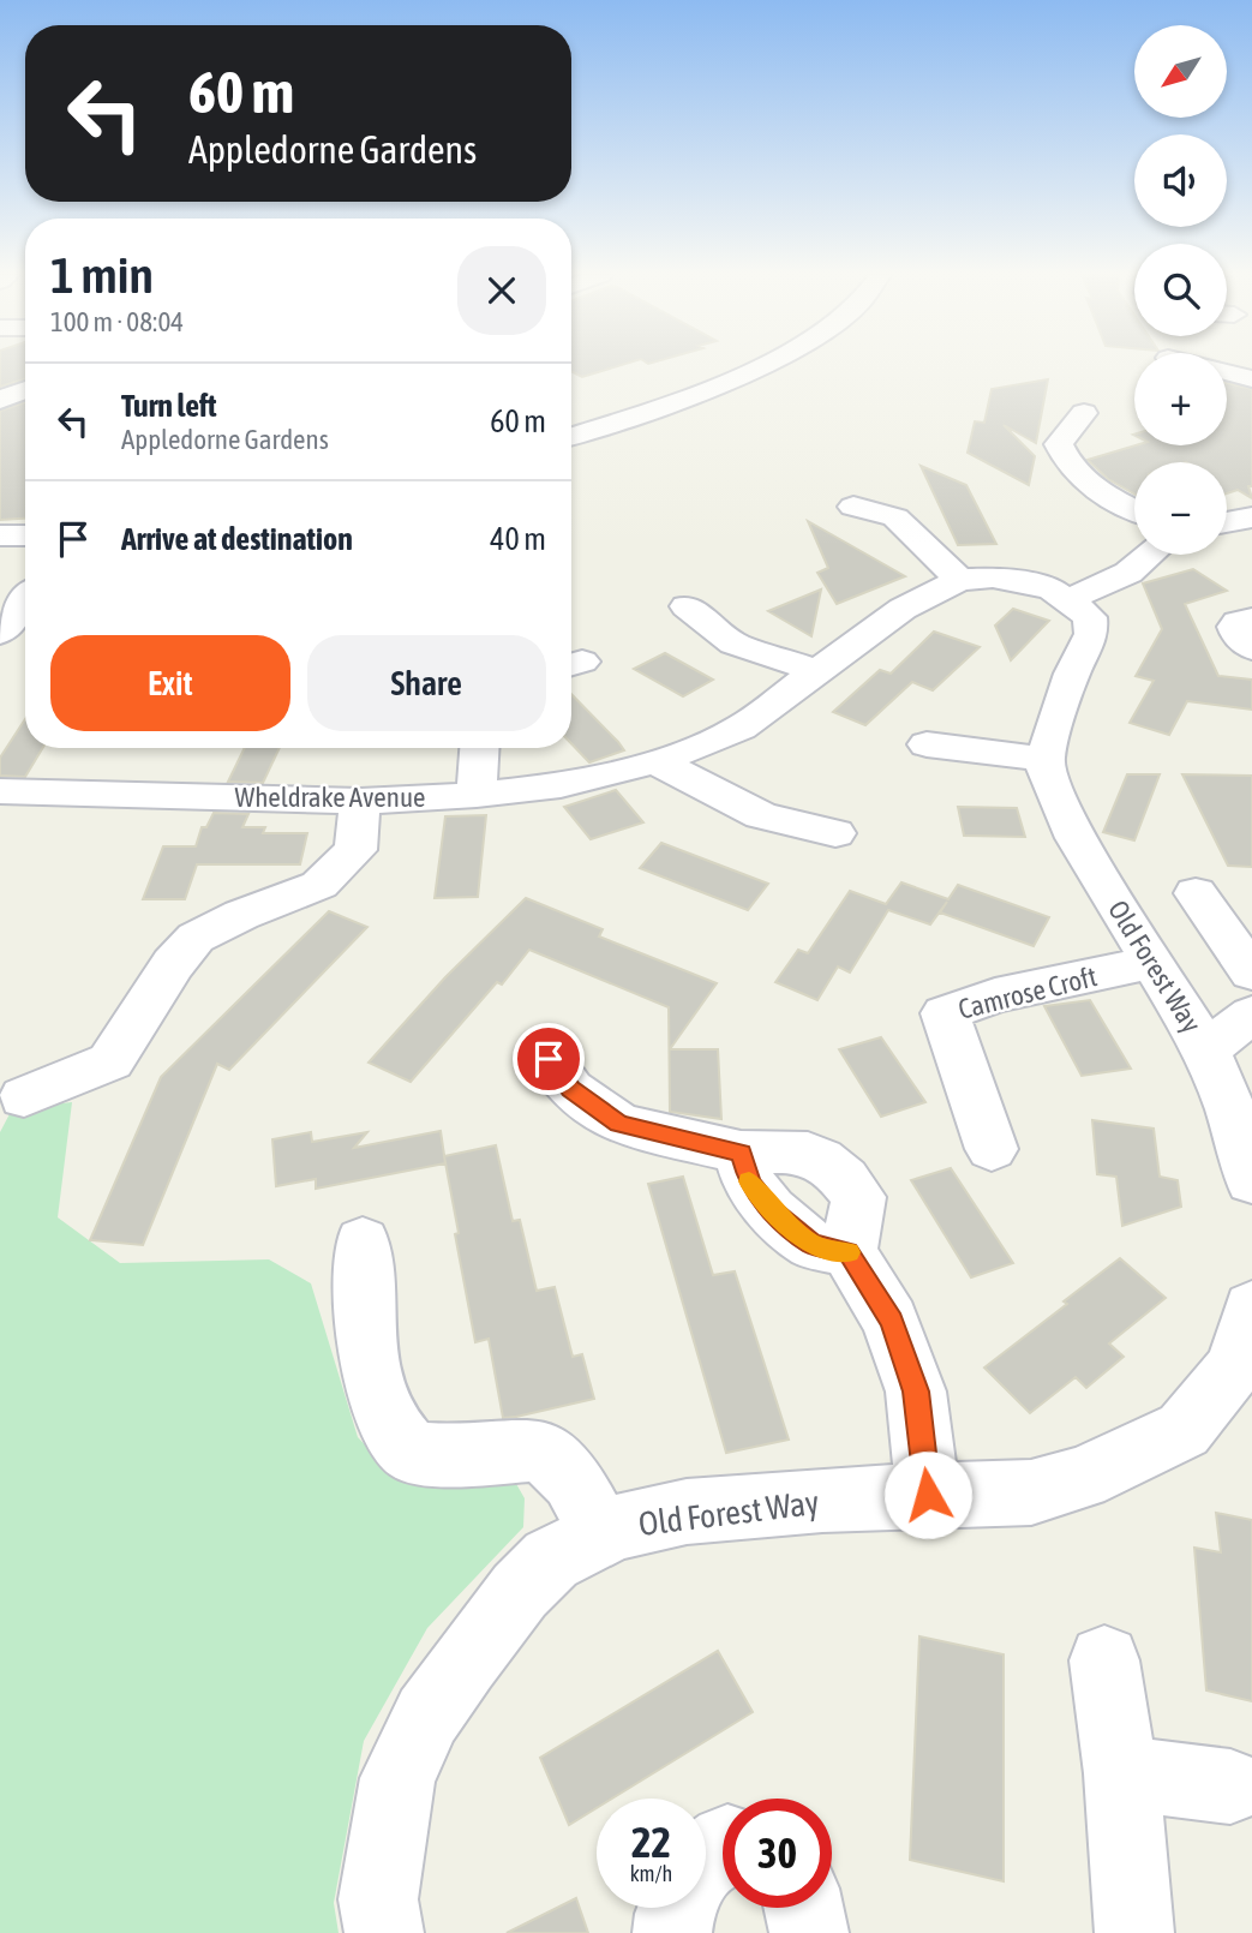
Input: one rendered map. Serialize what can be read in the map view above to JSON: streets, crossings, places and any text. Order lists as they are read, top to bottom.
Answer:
{
  "streets": {
    "street": ["Wheldrake Avenue", "Old Forest Way", "Camrose Croft"]
  },
  "crossings": [
    ["Old Forest Way", "Camrose Croft"]
  ],
  "north": "bottom left",
  "page": {
    "map_buttons": ["+", "−"],
    "turn": ["60 m", "Appledorne Gardens"],
    "heading": ["1 min", "100 m · 08:04"],
    "list": [
      {
        "name": "Turn left",
        "note": "Appledorne Gardens",
        "value": "60 m"
      },
      {
        "name": "Arrive at destination",
        "value": "40 m"
      }
    ],
    "buttons": ["Exit", "Share"],
    "speed": "22 km/h",
    "limit": "30"
  }
}
